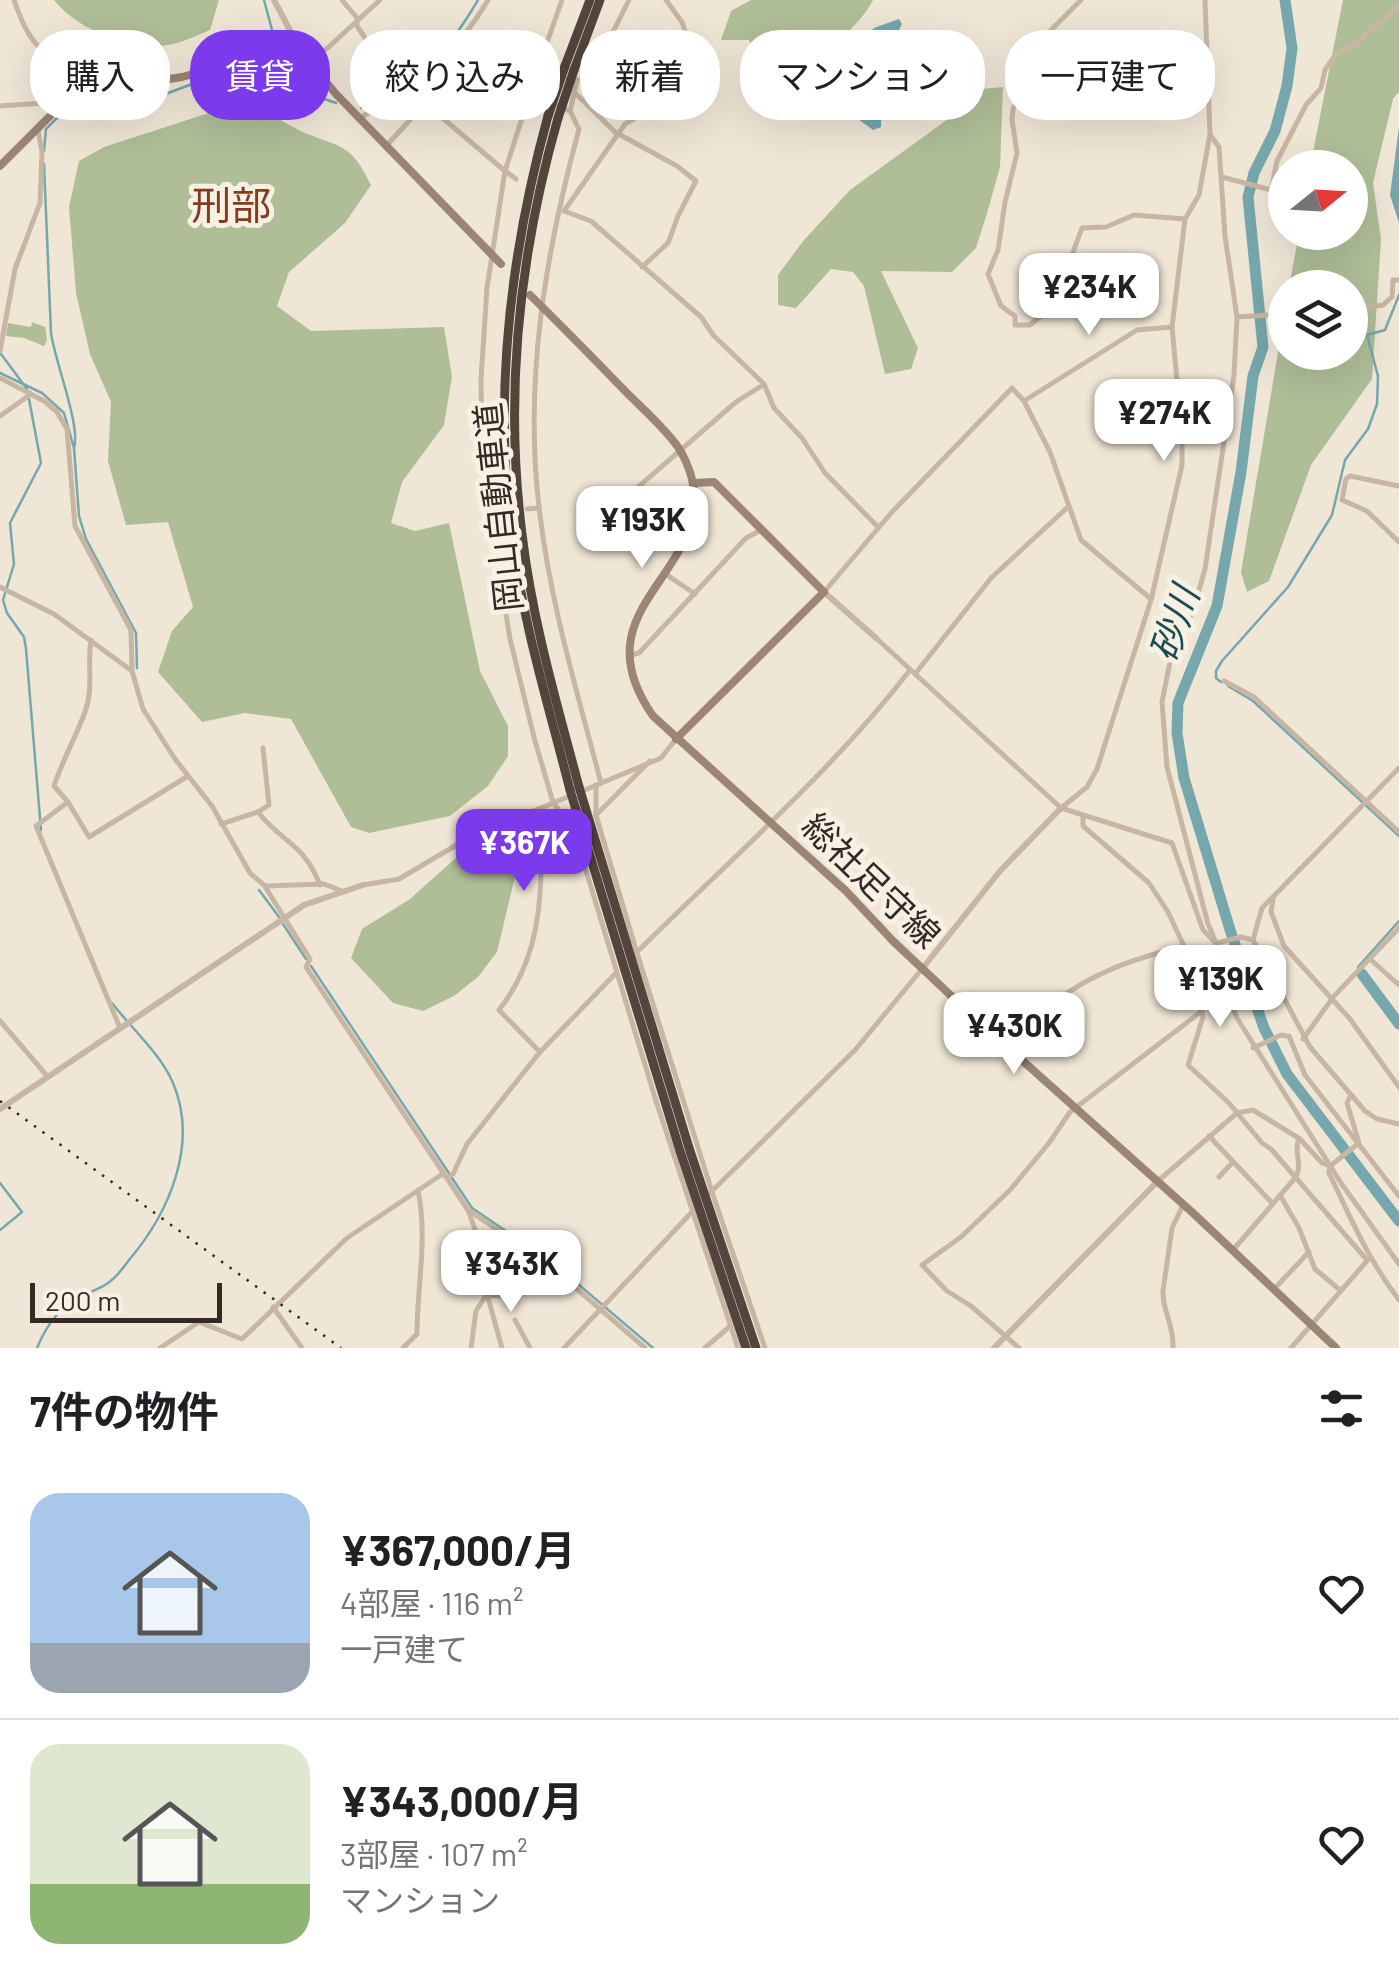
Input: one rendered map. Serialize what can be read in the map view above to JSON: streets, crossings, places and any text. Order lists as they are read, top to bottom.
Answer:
{
  "streets": {
    "highway": ["岡山自動車道"],
    "main road": ["総社足守線"]
  },
  "districts": ["刑部"],
  "water": ["砂川"],
  "scale_bar": "200 m",
  "north": "right",
  "page": {
    "chip": [
      "購入",
      "賃貸",
      "絞り込み",
      "新着",
      "マンション",
      "一戸建て"
    ],
    "price": [
      "¥234K",
      "¥274K",
      "¥193K",
      "¥367K",
      "¥139K",
      "¥430K",
      "¥343K"
    ],
    "scale": "200 m",
    "heading": "7件の物件",
    "list": [
      {
        "name": "¥367,000/月",
        "note": "4部屋 · 116 m² · 一戸建て"
      },
      {
        "name": "¥343,000/月",
        "note": "3部屋 · 107 m² · マンション"
      }
    ]
  }
}
